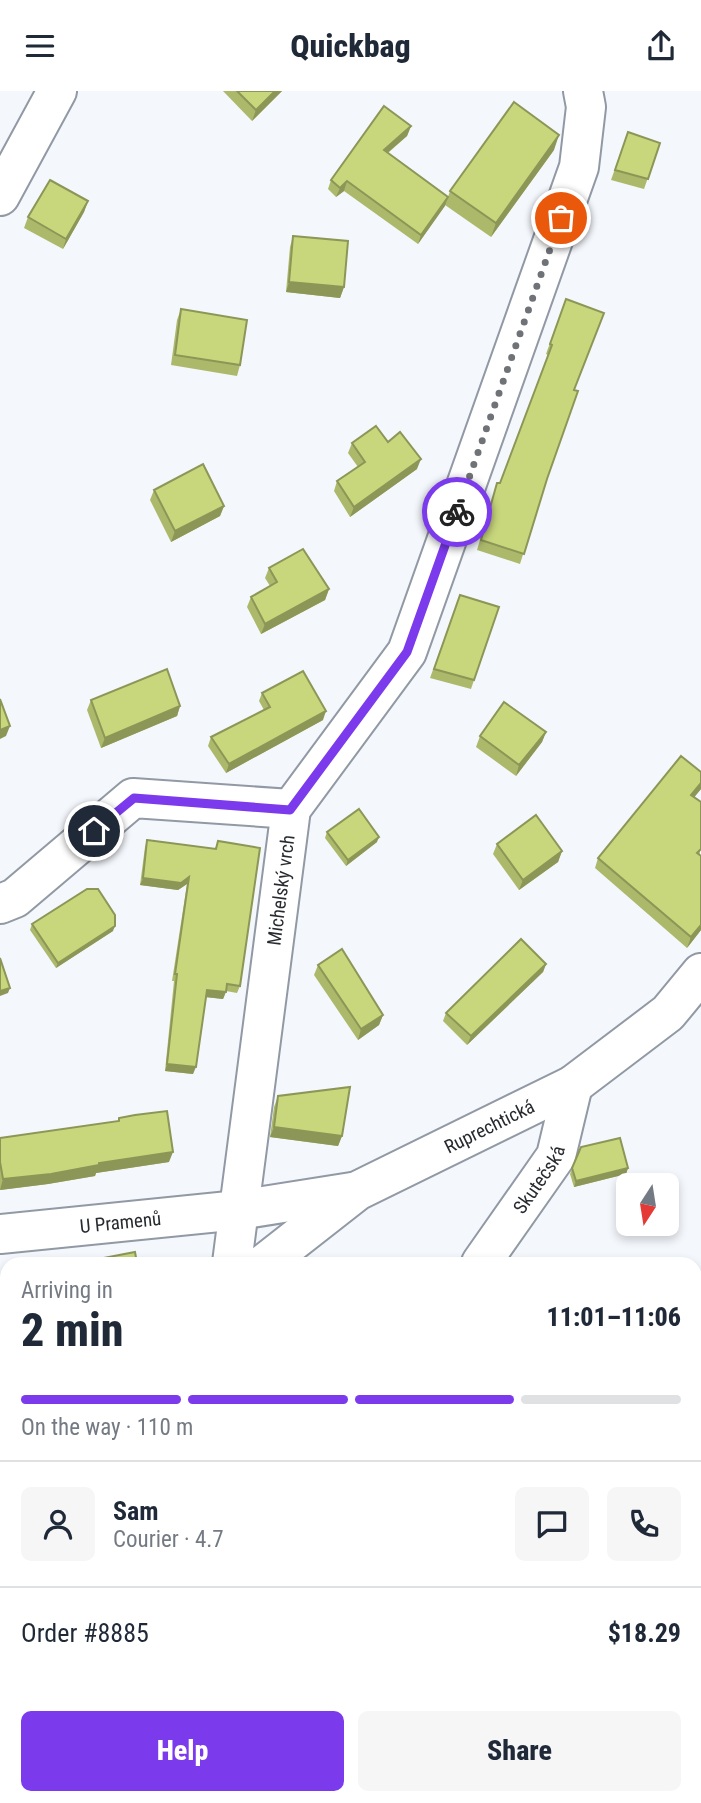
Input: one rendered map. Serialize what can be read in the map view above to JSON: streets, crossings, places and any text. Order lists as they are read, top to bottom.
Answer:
{
  "streets": {
    "street": [
      "Michelský vrch",
      "Ruprechtická",
      "Skutečská",
      "U Pramenů"
    ]
  },
  "crossings": [
    ["Michelský vrch", "U Pramenů"],
    ["Ruprechtická", "Skutečská"]
  ],
  "north": "bottom",
  "page": {
    "header": "Quickbag",
    "heading": ["2 min", "Arriving in", "11:01–11:06"],
    "panel": [
      "Sam",
      "Courier · 4.7",
      "Order #8885",
      "$18.29"
    ],
    "bar": "On the way · 110 m",
    "buttons": ["Help", "Share"]
  }
}
